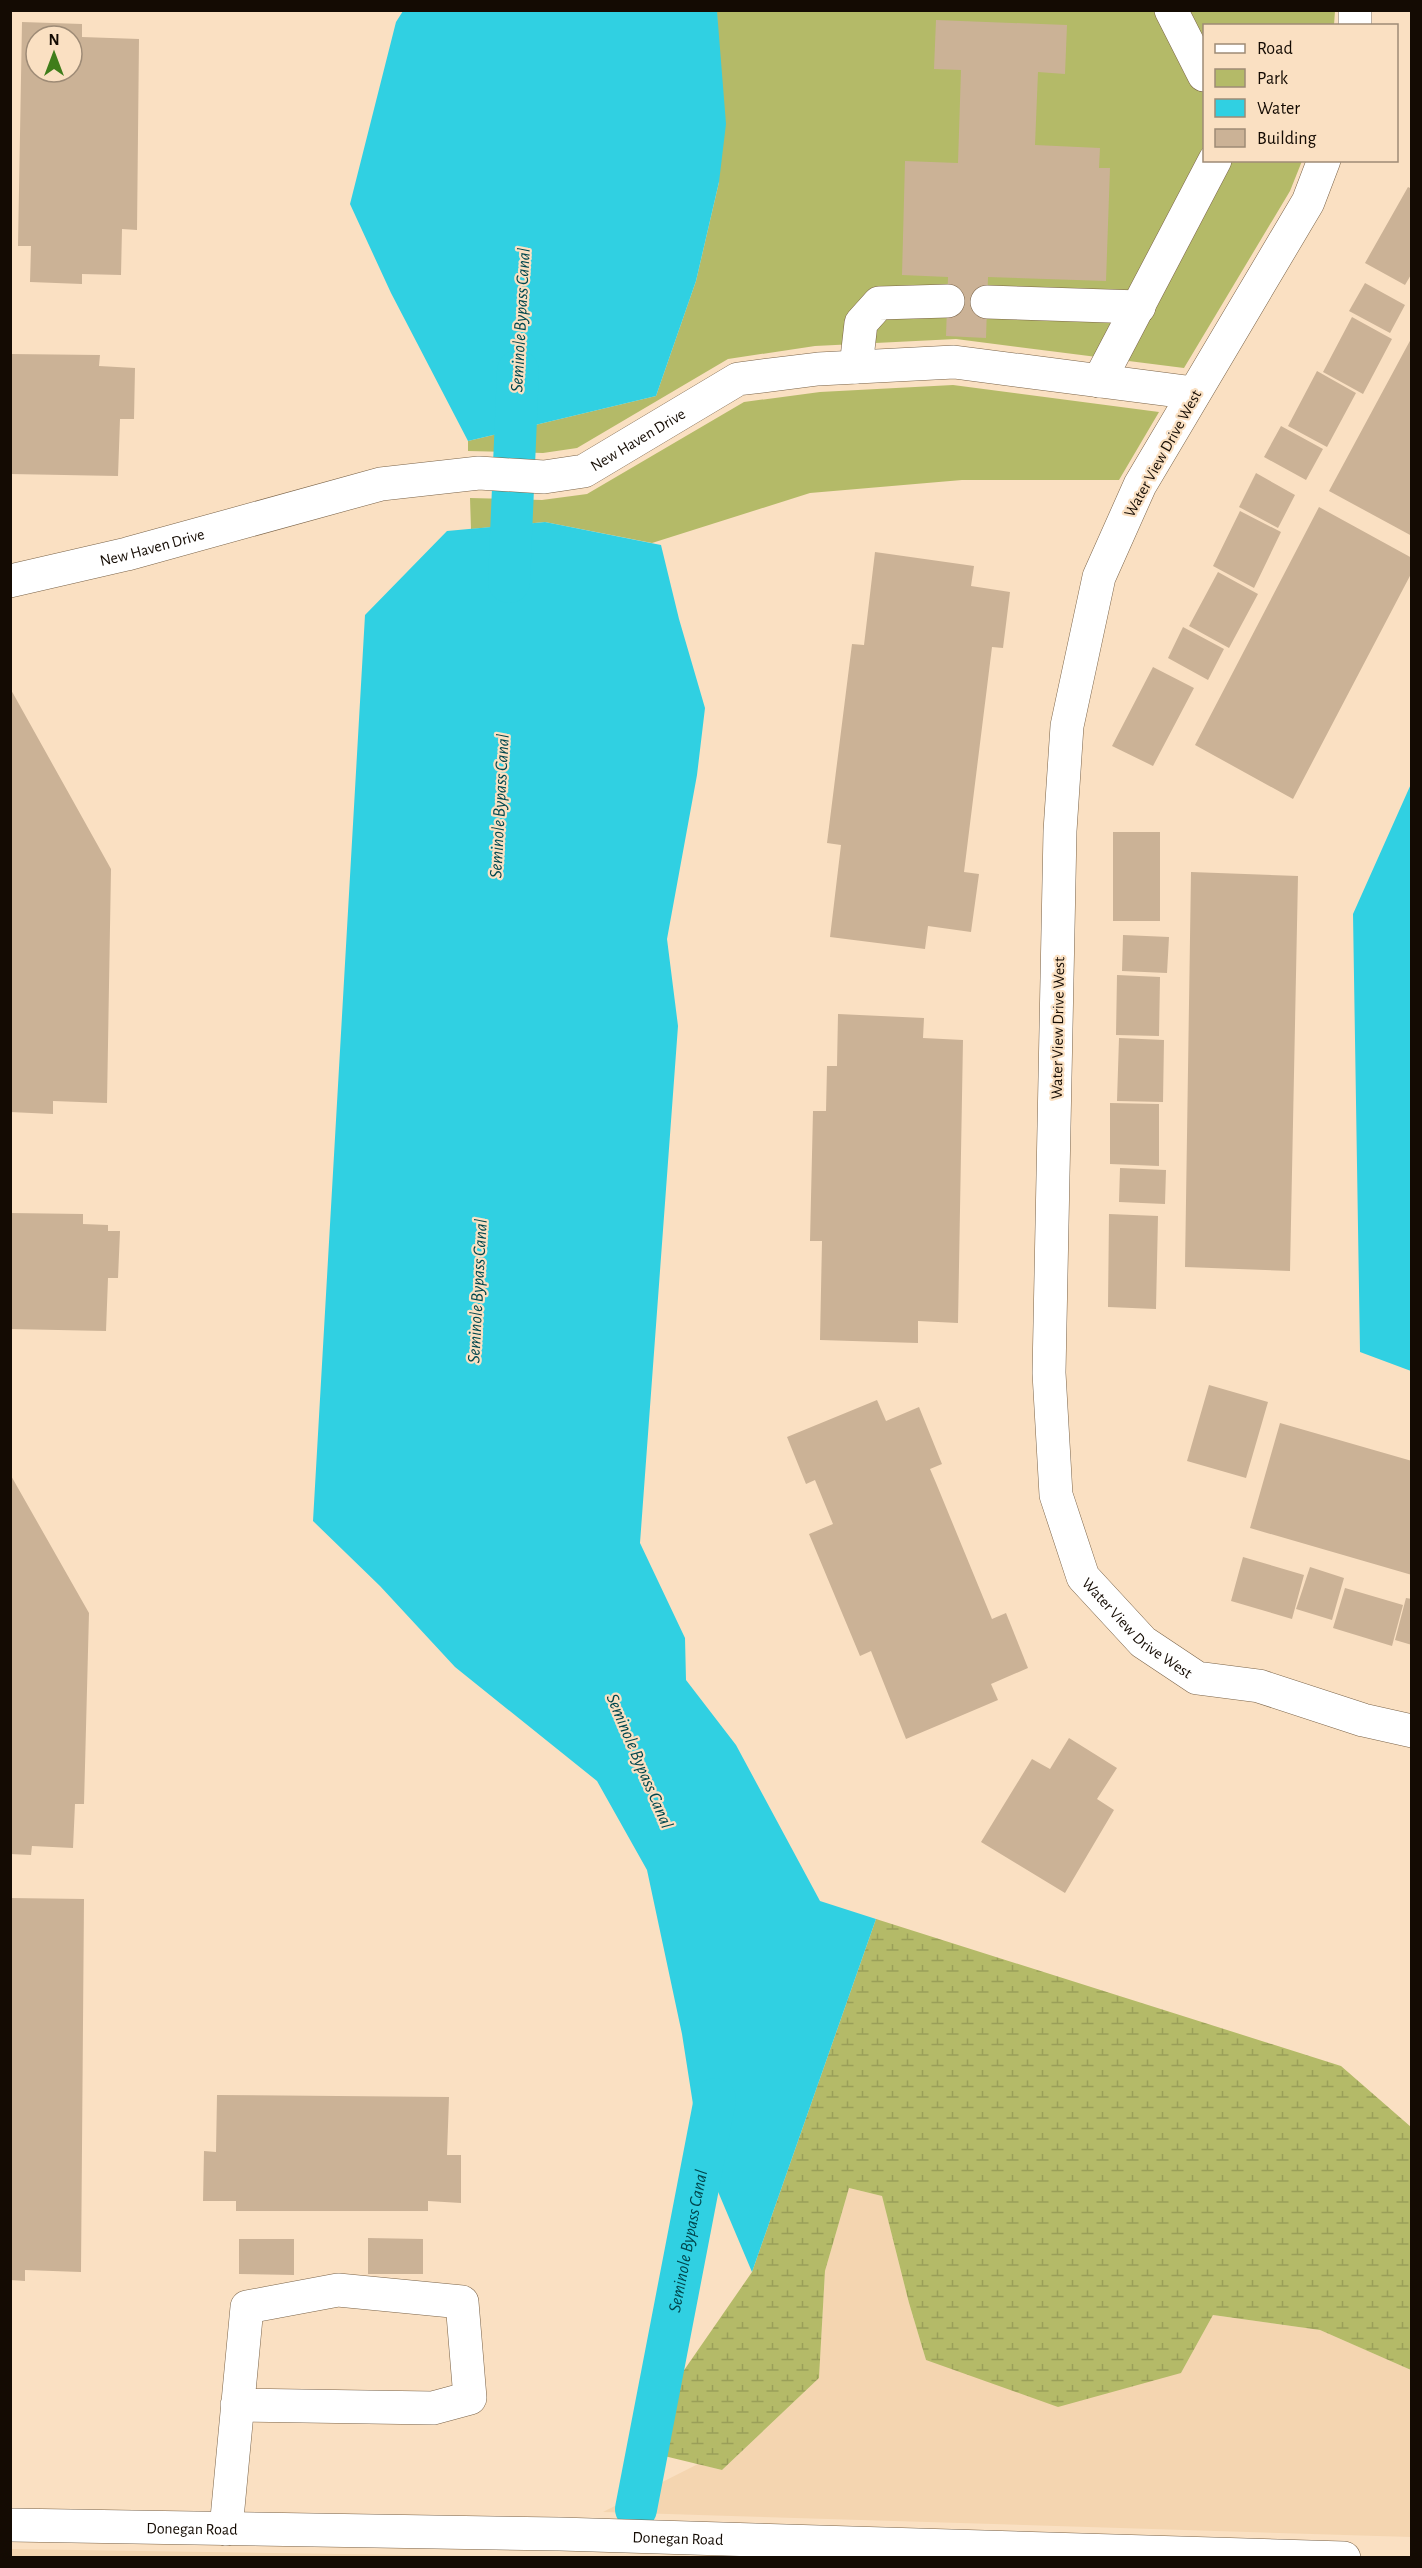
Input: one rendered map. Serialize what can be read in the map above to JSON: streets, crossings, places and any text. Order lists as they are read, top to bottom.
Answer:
{
  "streets": {
    "street": ["New Haven Drive", "Water View Drive West", "Donegan Road"]
  },
  "crossings": [
    ["New Haven Drive", "Water View Drive West"]
  ],
  "water": ["Seminole Bypass Canal"],
  "legend": [
    "Road",
    "Park",
    "Water",
    "Building"
  ],
  "north": "top"
}
